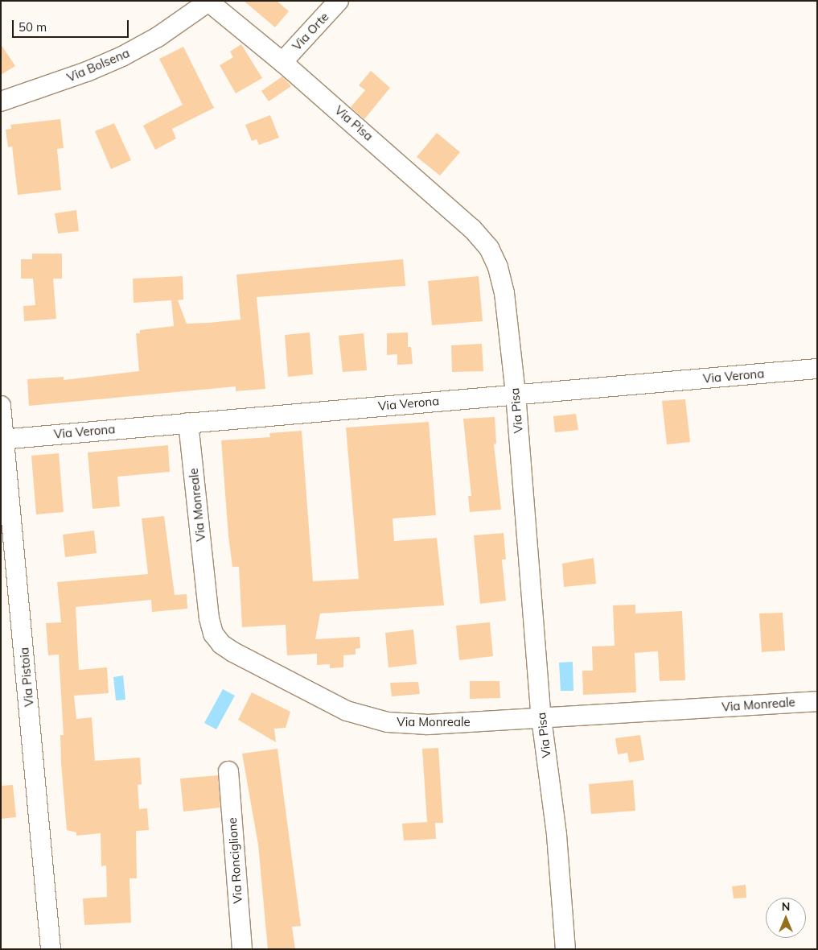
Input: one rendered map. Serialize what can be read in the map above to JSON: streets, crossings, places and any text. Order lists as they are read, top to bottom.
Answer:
{
  "streets": {
    "street": [
      "Via Orte",
      "Via Bolsena",
      "Via Pisa",
      "Via Verona",
      "Via Monreale",
      "Via Pistoia",
      "Via Ronciglione"
    ]
  },
  "crossings": [
    ["Via Orte", "Via Pisa"],
    ["Via Bolsena", "Via Pisa"],
    ["Via Pisa", "Via Verona"],
    ["Via Pisa", "Via Monreale"],
    ["Via Verona", "Via Monreale"],
    ["Via Verona", "Via Pistoia"]
  ],
  "scale_bar": "50 m",
  "north": "top"
}
